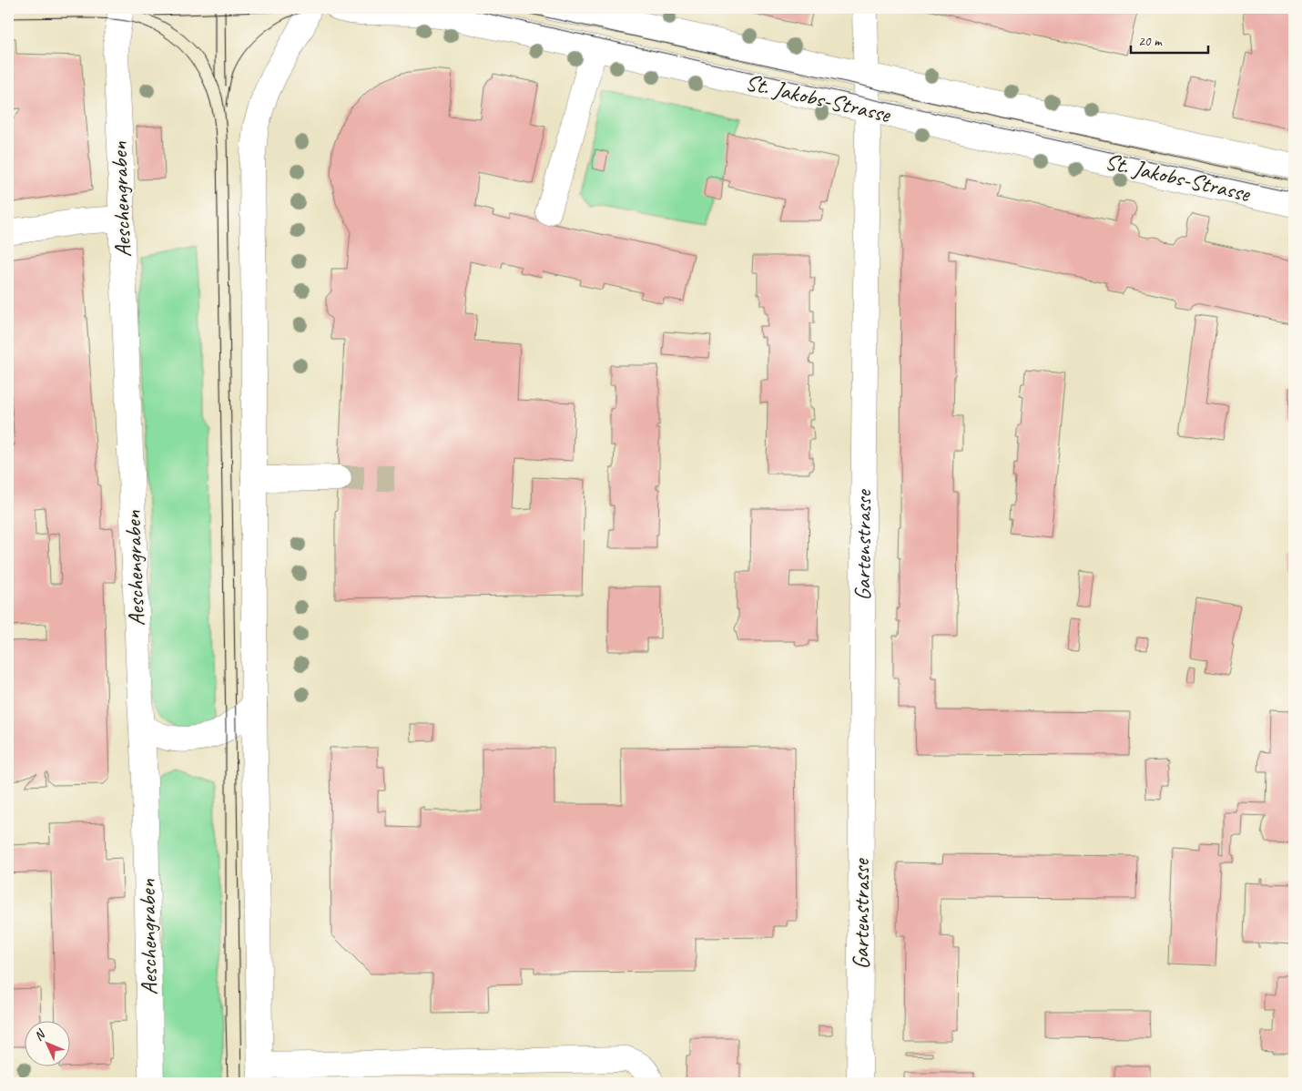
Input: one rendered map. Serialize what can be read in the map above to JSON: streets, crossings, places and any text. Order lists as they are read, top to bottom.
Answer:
{
  "streets": {
    "main road": ["St. Jakobs-Strasse", "Aeschengraben", "Gartenstrasse"]
  },
  "crossings": [
    ["St. Jakobs-Strasse", "Gartenstrasse"]
  ],
  "scale_bar": "20 m",
  "north": "top left"
}
